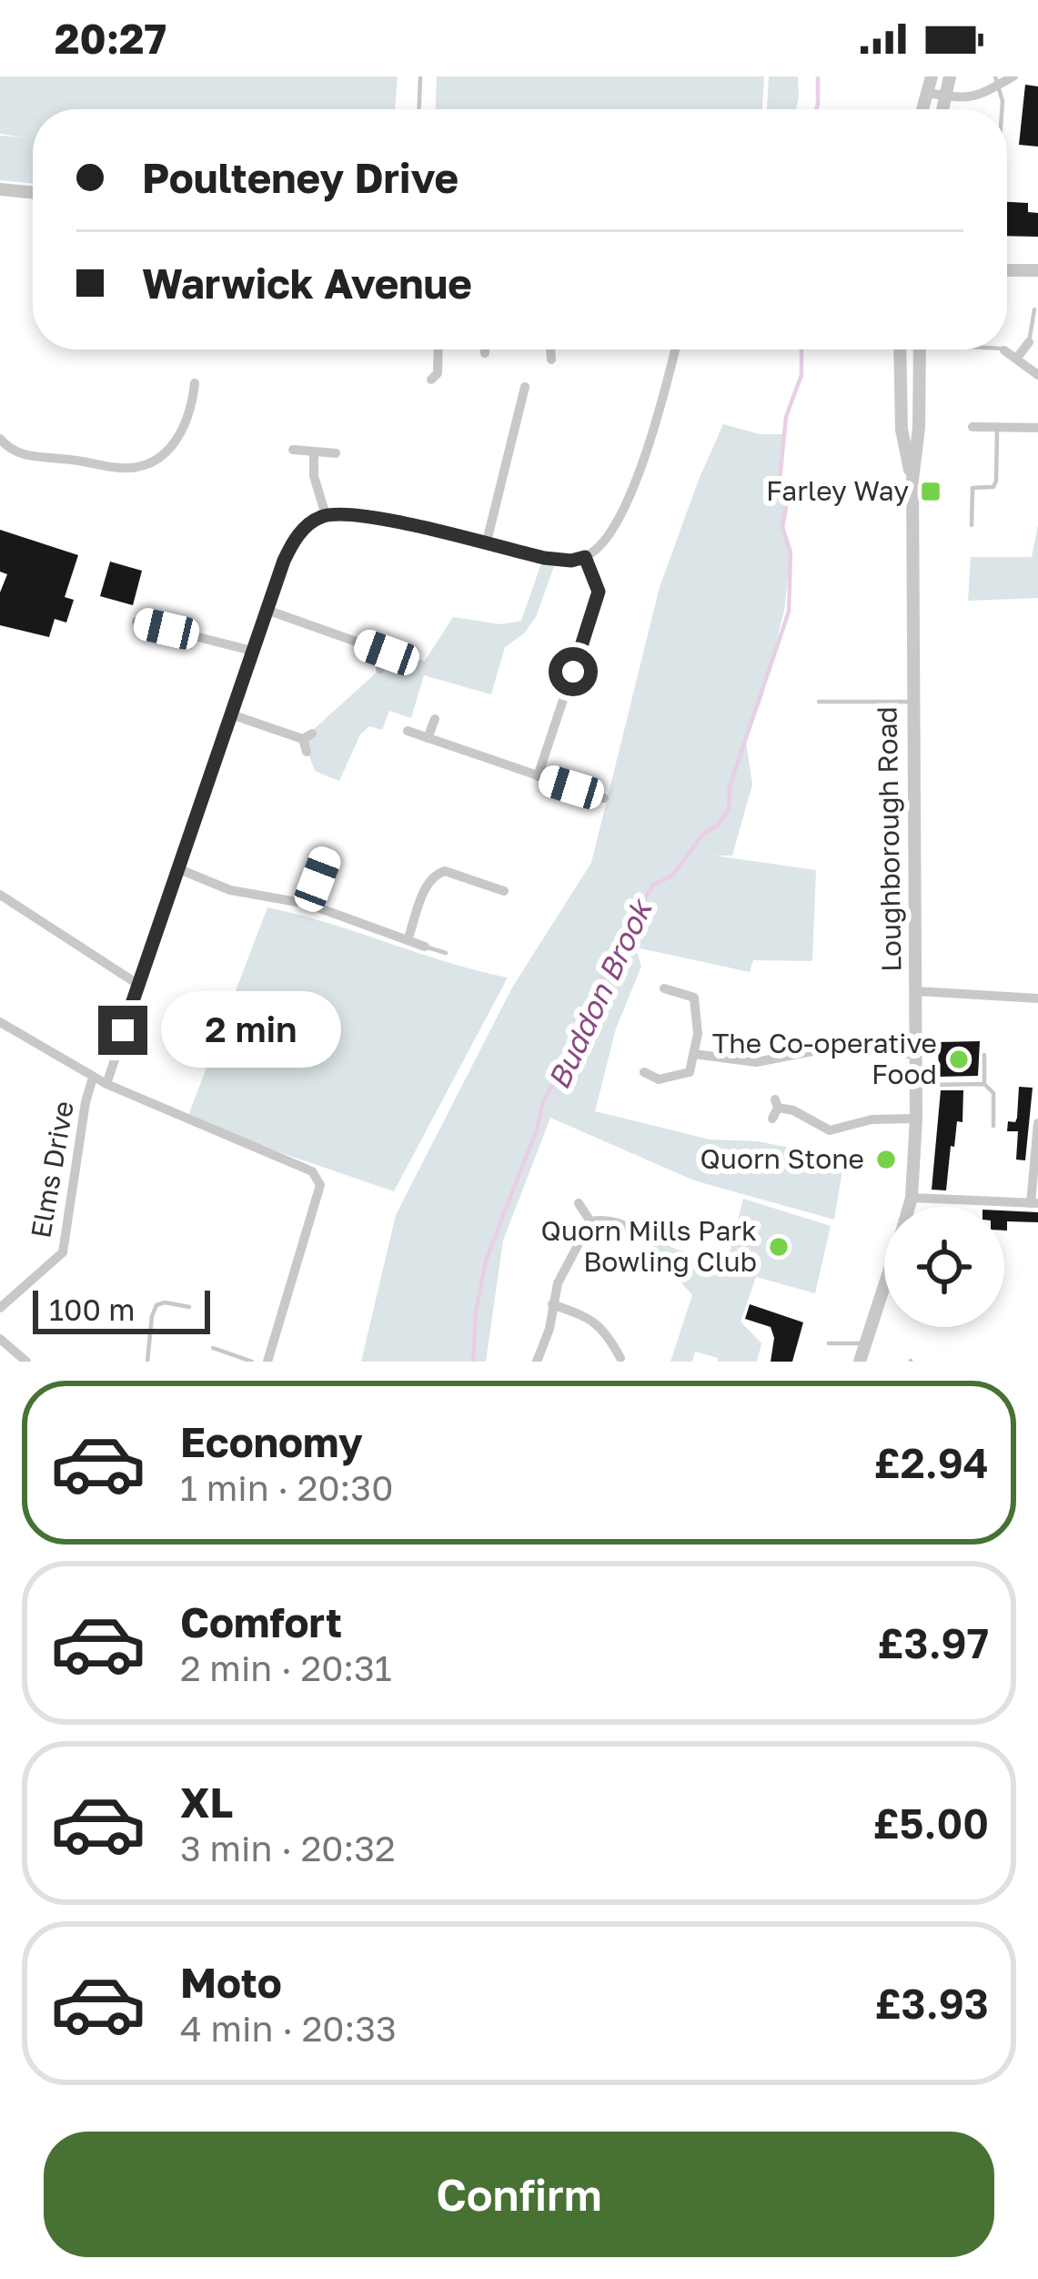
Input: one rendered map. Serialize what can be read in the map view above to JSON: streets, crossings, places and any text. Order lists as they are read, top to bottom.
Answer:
{
  "streets": {
    "street": ["Loughborough Road", "Elms Drive"]
  },
  "water": ["Buddon Brook"],
  "places": {
    "transit": ["Farley Way"],
    "other": ["The Co-operative Food", "Quorn Stone", "Quorn Mills Park Bowling Club"]
  },
  "scale_bar": "100 m",
  "page": {
    "status": "20:27",
    "banner": ["Poulteney Drive", "Warwick Avenue"],
    "bubble": "2 min",
    "scale": "100 m",
    "list": [
      {
        "name": "Economy",
        "note": "1 min · 20:30",
        "value": "£2.94"
      },
      {
        "name": "Comfort",
        "note": "2 min · 20:31",
        "value": "£3.97"
      },
      {
        "name": "XL",
        "note": "3 min · 20:32",
        "value": "£5.00"
      },
      {
        "name": "Moto",
        "note": "4 min · 20:33",
        "value": "£3.93"
      }
    ],
    "buttons": "Confirm"
  }
}
